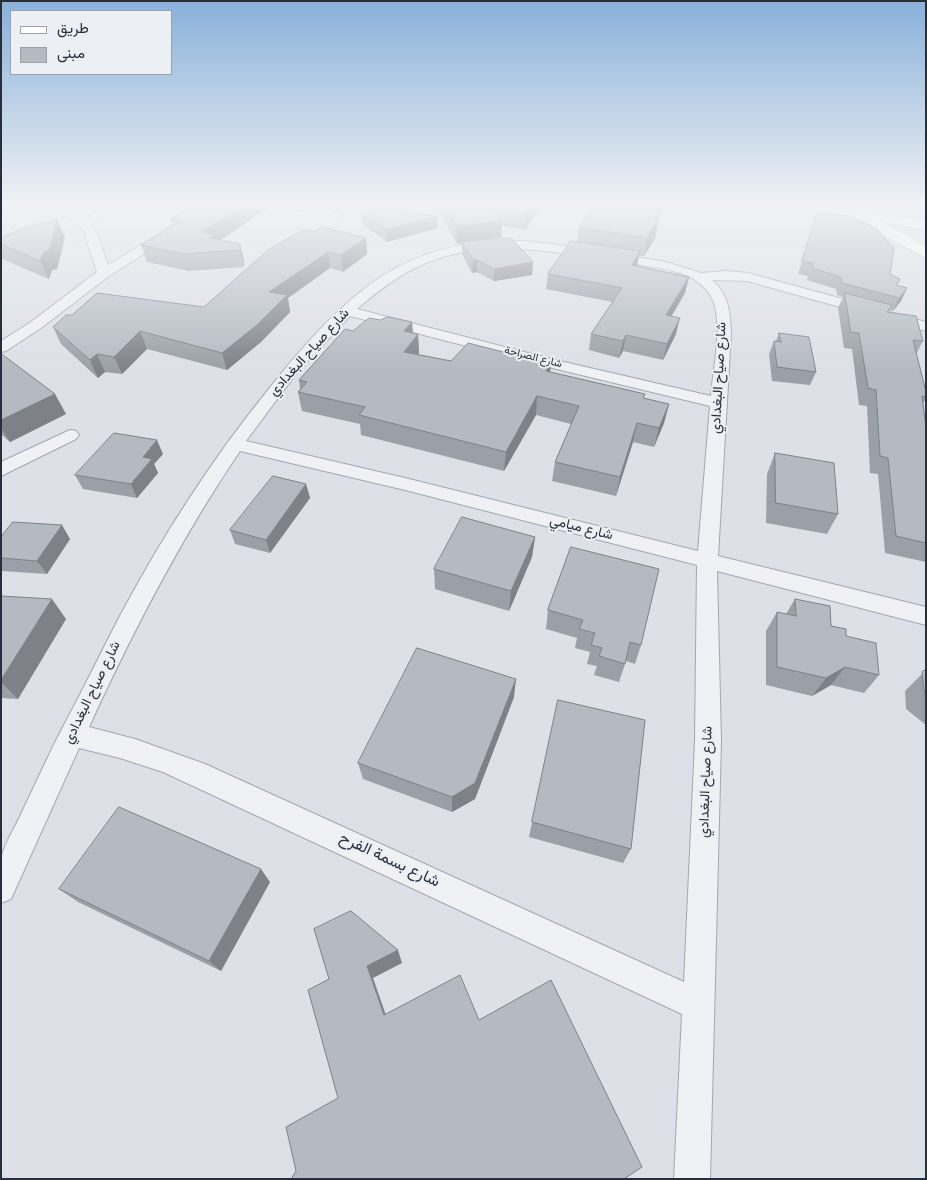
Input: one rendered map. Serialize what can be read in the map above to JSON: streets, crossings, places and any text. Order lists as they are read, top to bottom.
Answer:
{
  "streets": {
    "street": [
      "شارع صياح البغدادي",
      "شارع الصراحة",
      "شارع ميامي",
      "شارع بسمة الفرح"
    ]
  },
  "crossings": [
    ["شارع صياح البغدادي", "شارع الصراحة"],
    ["شارع صياح البغدادي", "شارع ميامي"],
    ["شارع صياح البغدادي", "شارع بسمة الفرح"]
  ],
  "legend": ["طريق", "مبنى"]
}
